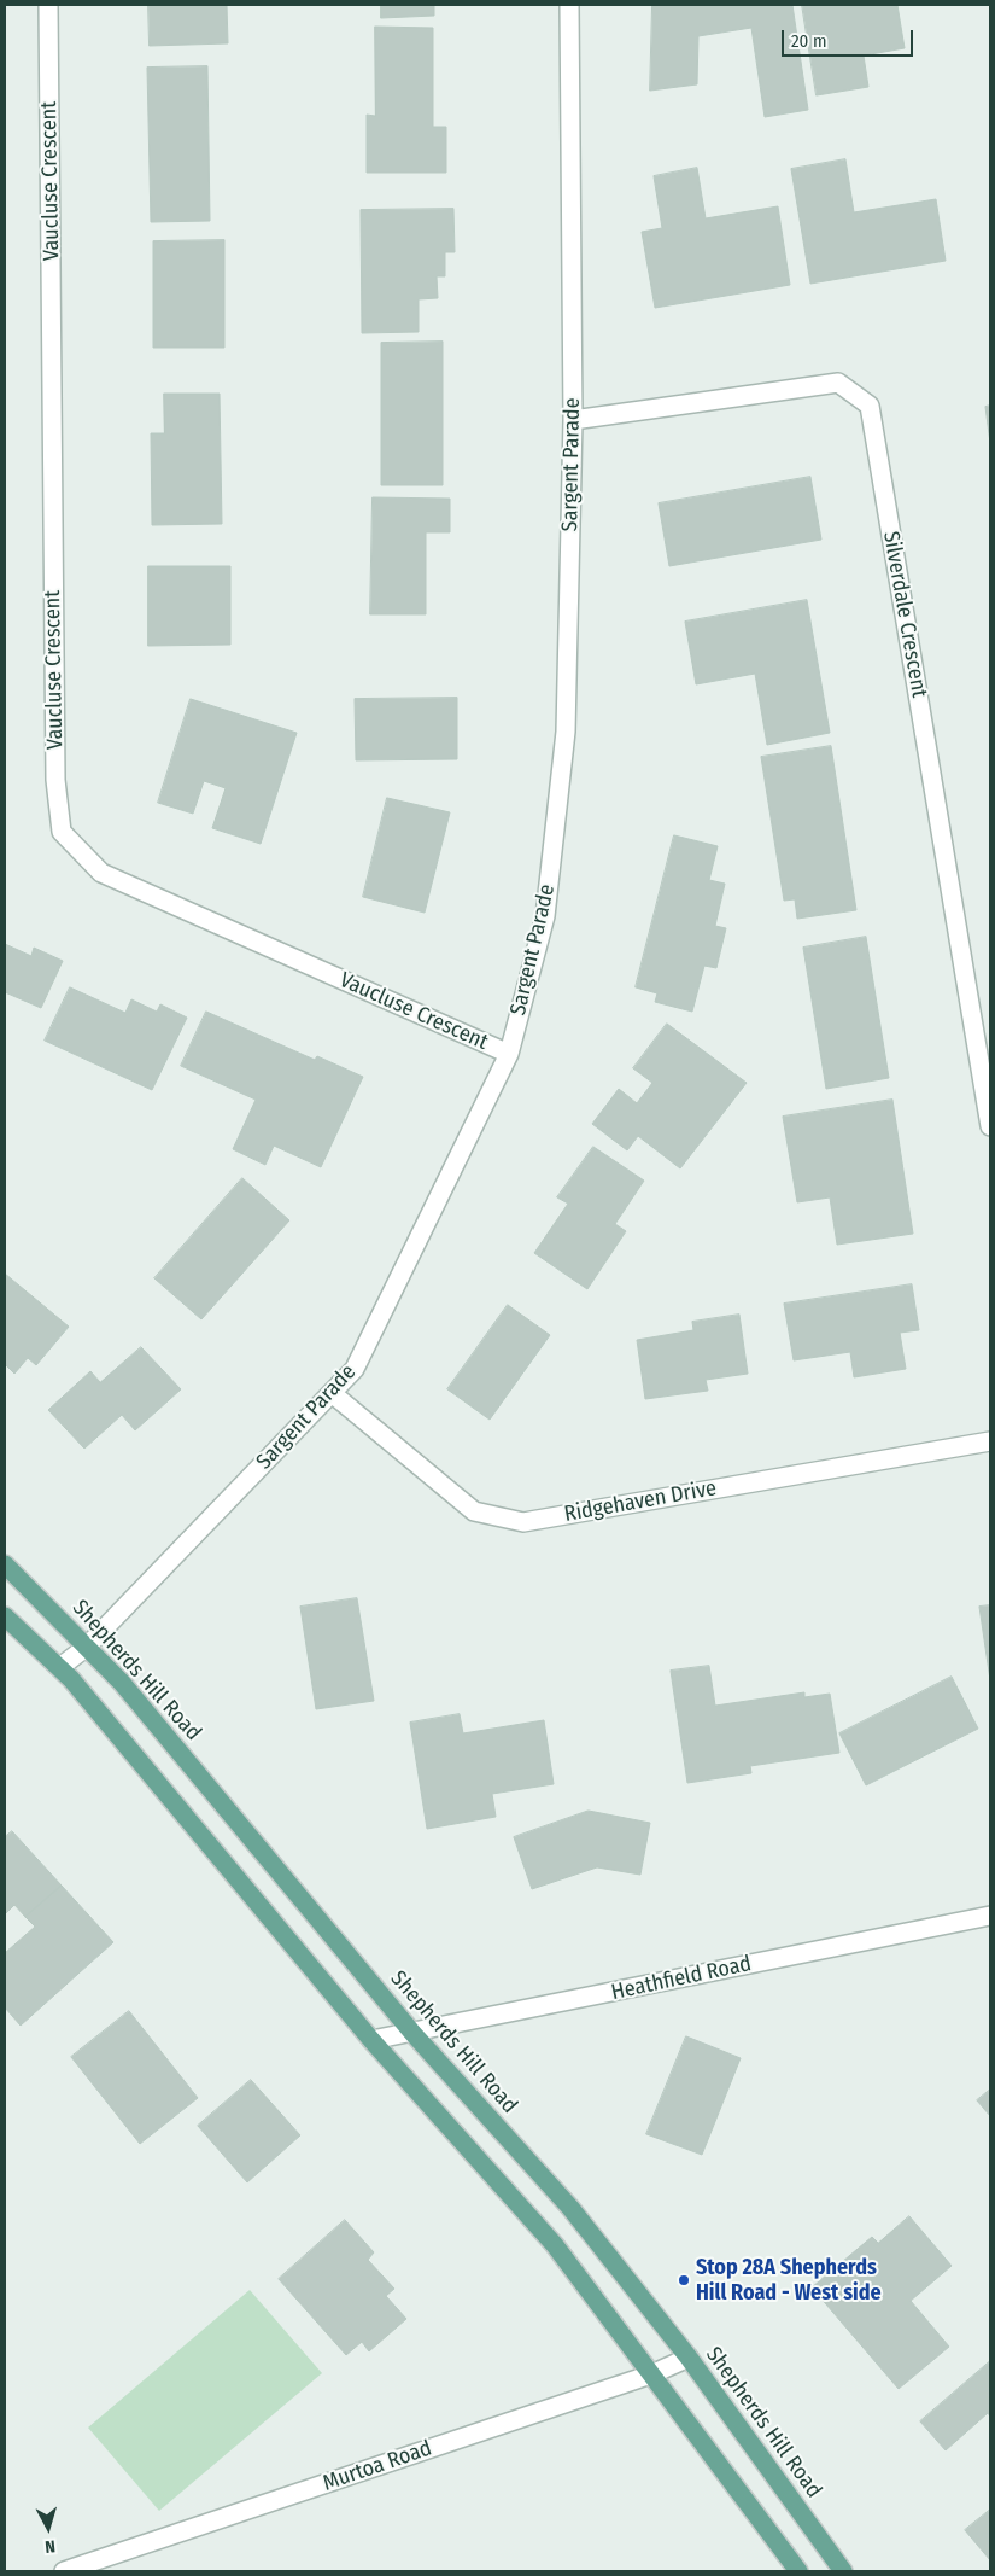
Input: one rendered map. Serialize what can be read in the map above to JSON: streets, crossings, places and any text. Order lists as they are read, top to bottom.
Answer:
{
  "streets": {
    "main road": ["Shepherds Hill Road"],
    "street": [
      "Vaucluse Crescent",
      "Sargent Parade",
      "Silverdale Crescent",
      "Ridgehaven Drive",
      "Heathfield Road",
      "Murtoa Road"
    ]
  },
  "crossings": [
    ["Vaucluse Crescent", "Sargent Parade"],
    ["Sargent Parade", "Silverdale Crescent"],
    ["Sargent Parade", "Ridgehaven Drive"],
    ["Sargent Parade", "Shepherds Hill Road"],
    ["Shepherds Hill Road", "Heathfield Road"],
    ["Shepherds Hill Road", "Murtoa Road"]
  ],
  "places": ["Stop 28A Shepherds Hill Road - West side"],
  "scale_bar": "20 m",
  "north": "bottom"
}
